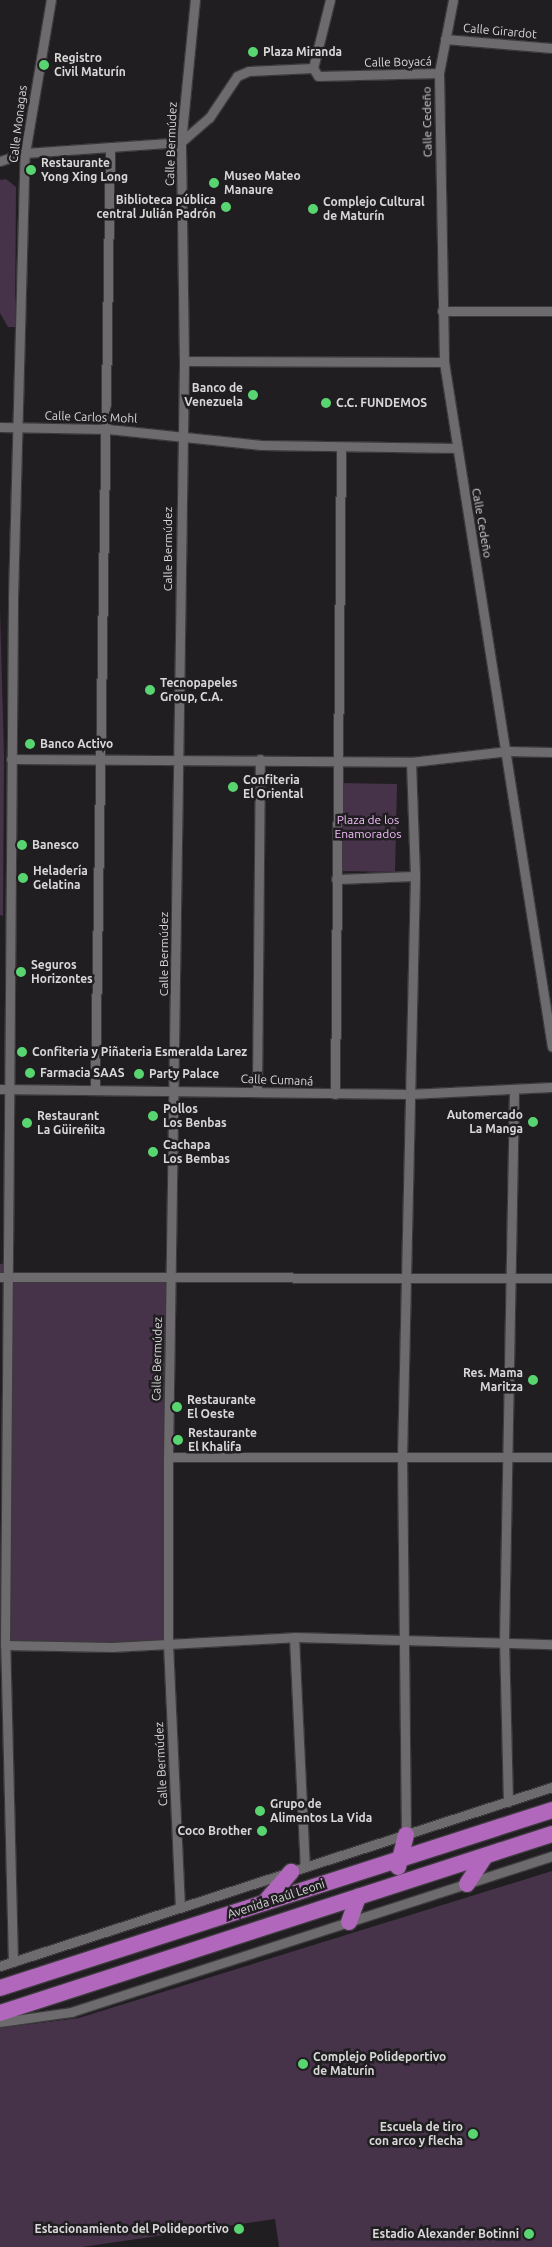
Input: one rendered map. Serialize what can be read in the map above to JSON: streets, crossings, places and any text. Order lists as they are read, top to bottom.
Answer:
{
  "streets": {
    "highway": ["Avenida Raúl Leoni"],
    "street": [
      "Calle Girardot",
      "Calle Boyacá",
      "Calle Cedeño",
      "Calle Monagas",
      "Calle Bermúdez",
      "Calle Carlos Mohl",
      "Calle Cumaná"
    ]
  },
  "crossings": [
    ["Calle Girardot", "Calle Cedeño"],
    ["Calle Boyacá", "Calle Cedeño"],
    ["Calle Cedeño", "Calle Carlos Mohl"],
    ["Calle Monagas", "Calle Carlos Mohl"],
    ["Calle Monagas", "Calle Cumaná"],
    ["Calle Monagas", "Avenida Raúl Leoni"],
    ["Calle Bermúdez", "Calle Carlos Mohl"],
    ["Calle Bermúdez", "Calle Cumaná"],
    ["Calle Bermúdez", "Avenida Raúl Leoni"]
  ],
  "parks": ["Plaza de los Enamorados"],
  "places": [
    "Plaza Miranda",
    "Registro Civil Maturín",
    "Restaurante Yong Xing Long",
    "Museo Mateo Manaure",
    "Biblioteca pública central Julián Padrón",
    "Complejo Cultural de Maturín",
    "Banco de Venezuela",
    "C.C. FUNDEMOS",
    "Tecnopapeles Group, C.A.",
    "Banco Activo",
    "Confiteria El Oriental",
    "Banesco",
    "Heladería Gelatina",
    "Seguros Horizontes",
    "Confiteria y Piñateria Esmeralda Larez",
    "Farmacia SAAS",
    "Party Palace",
    "Pollos Los Benbas",
    "Automercado La Manga",
    "Restaurant La Güireñita",
    "Cachapa Los Bembas",
    "Res. Mama Maritza",
    "Restaurante El Oeste",
    "Restaurante El Khalifa",
    "Grupo de Alimentos La Vida",
    "Coco Brother",
    "Complejo Polideportivo de Maturín",
    "Escuela de tiro con arco y flecha",
    "Estacionamiento del Polideportivo",
    "Estadio Alexander Botinni"
  ]
}
